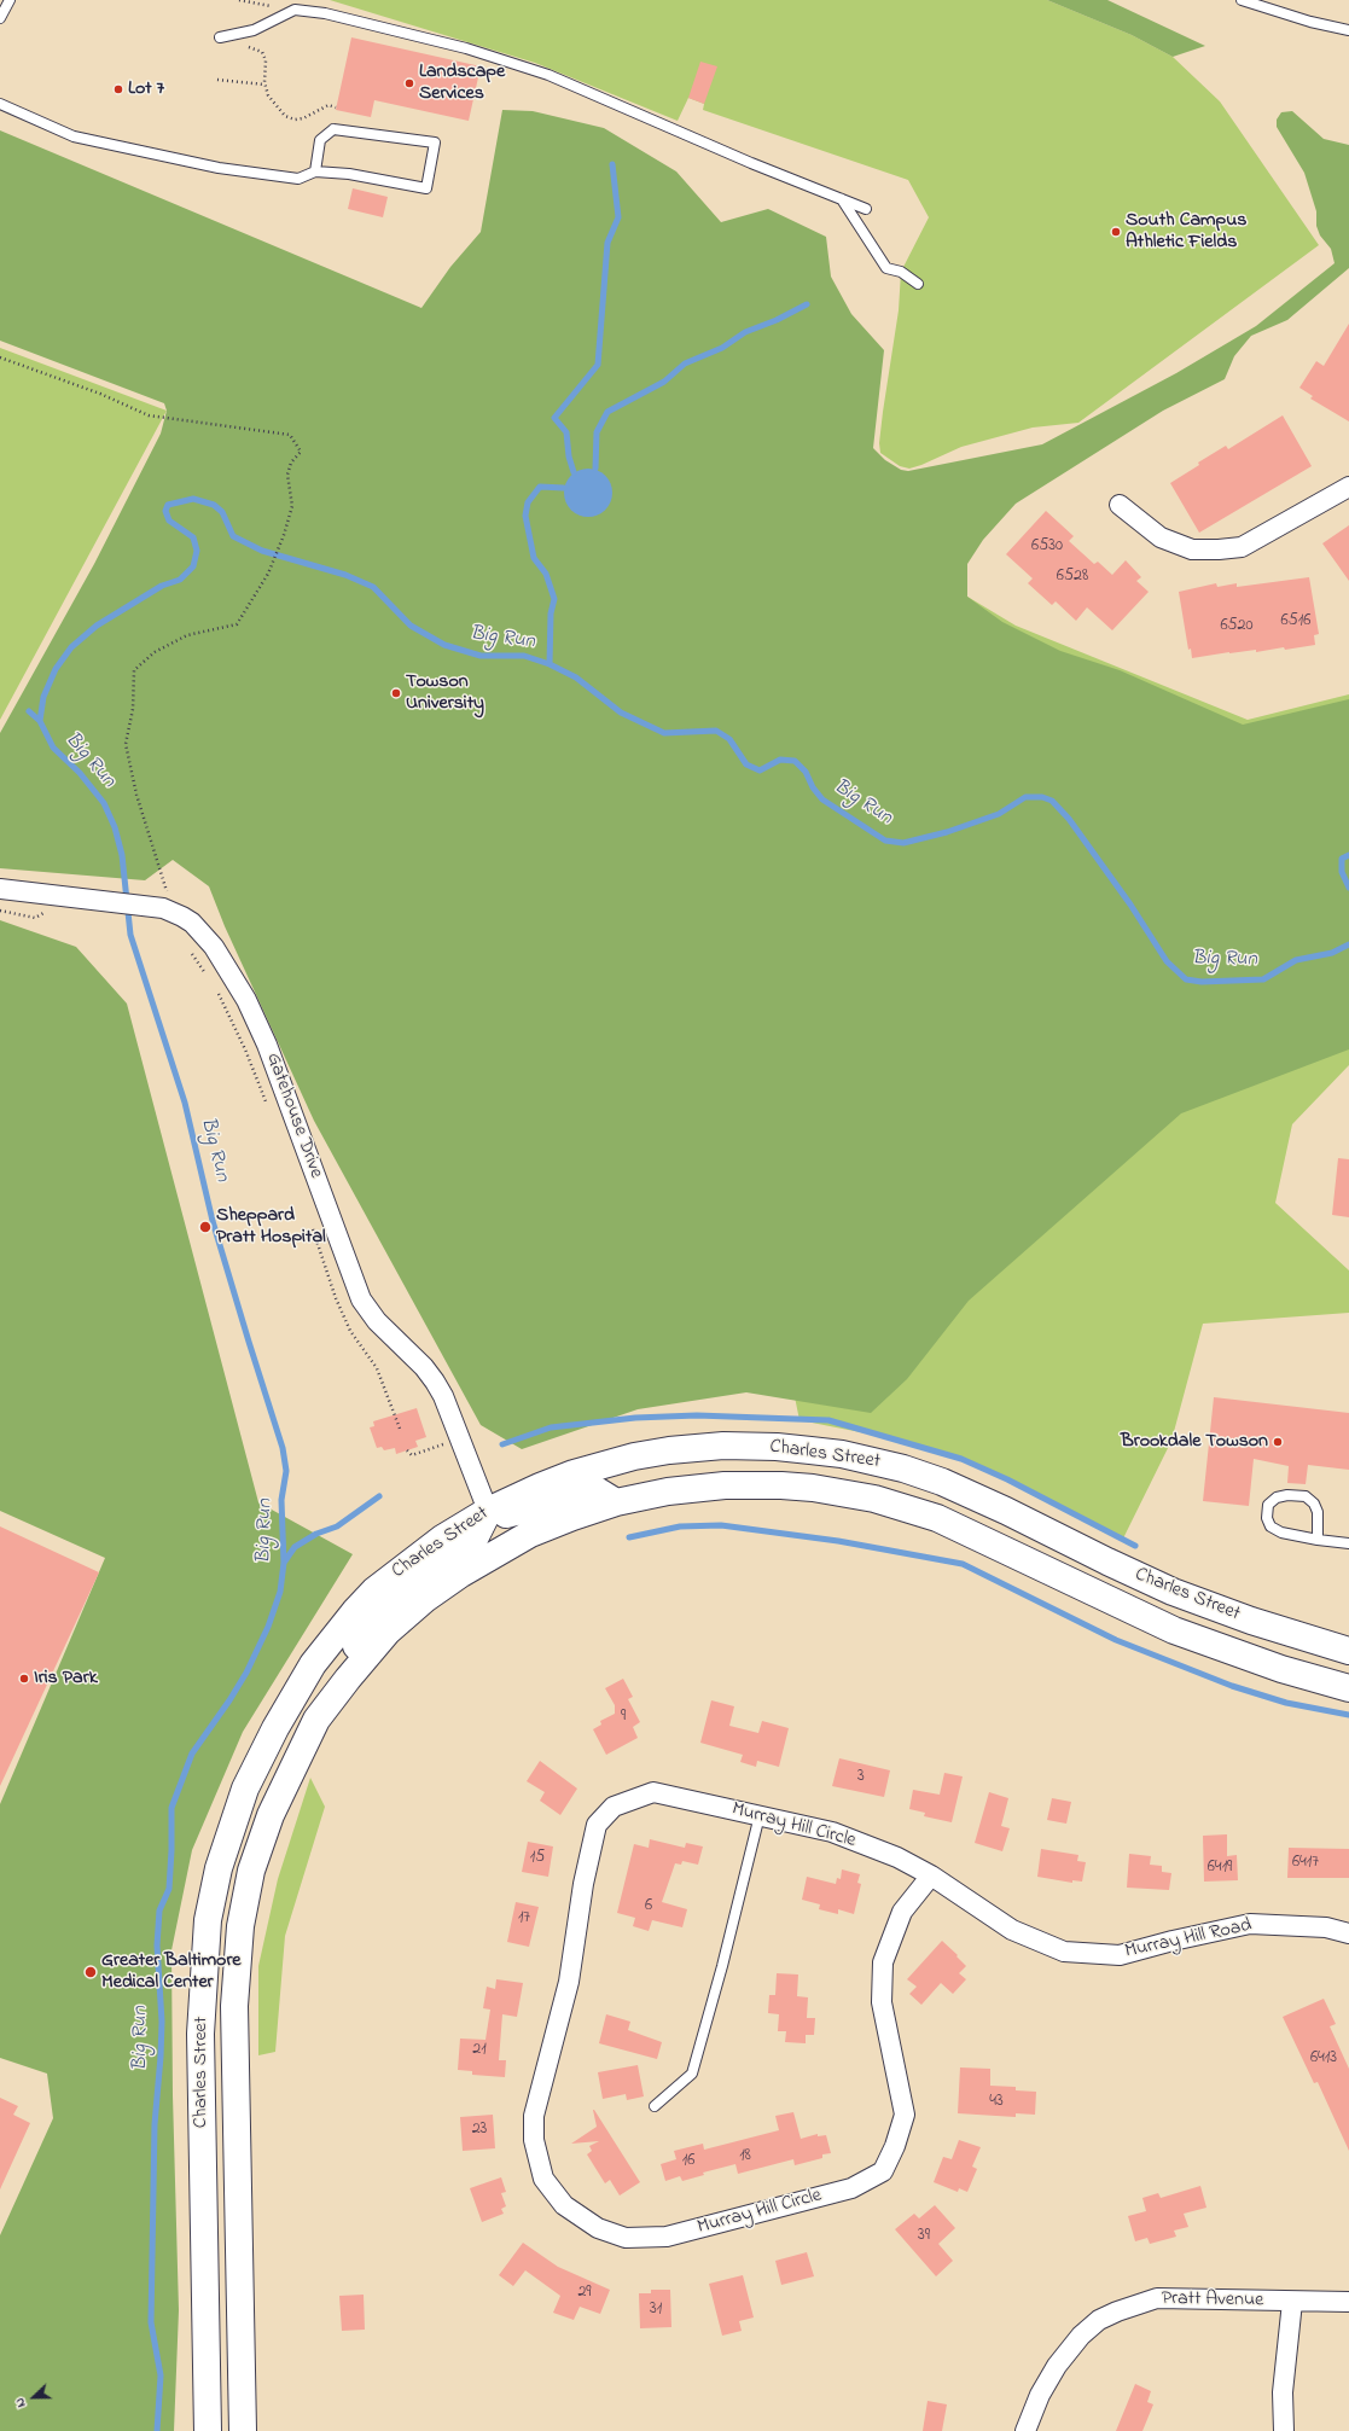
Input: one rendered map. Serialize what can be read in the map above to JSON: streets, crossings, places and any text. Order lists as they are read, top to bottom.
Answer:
{
  "streets": {
    "main road": ["Charles Street"],
    "street": [
      "Gatehouse Drive",
      "Murray Hill Circle",
      "Murray Hill Road",
      "Pratt Avenue"
    ]
  },
  "crossings": [
    ["Gatehouse Drive", "Charles Street"],
    ["Murray Hill Circle", "Murray Hill Road"]
  ],
  "water": ["Big Run"],
  "places": [
    "Landscape Services",
    "Lot 7",
    "South Campus Athletic Fields",
    "Towson University",
    "Sheppard Pratt Hospital",
    "Brookdale Towson",
    "Iris Park",
    "Greater Baltimore Medical Center"
  ],
  "house_numbers": [
    "6530",
    "6528",
    "6516",
    "6520",
    "9",
    "3",
    "15",
    "6417",
    "6419",
    "6",
    "17",
    "21",
    "6413",
    "43",
    "23",
    "18",
    "16",
    "39",
    "29",
    "31"
  ],
  "north": "left"
}
